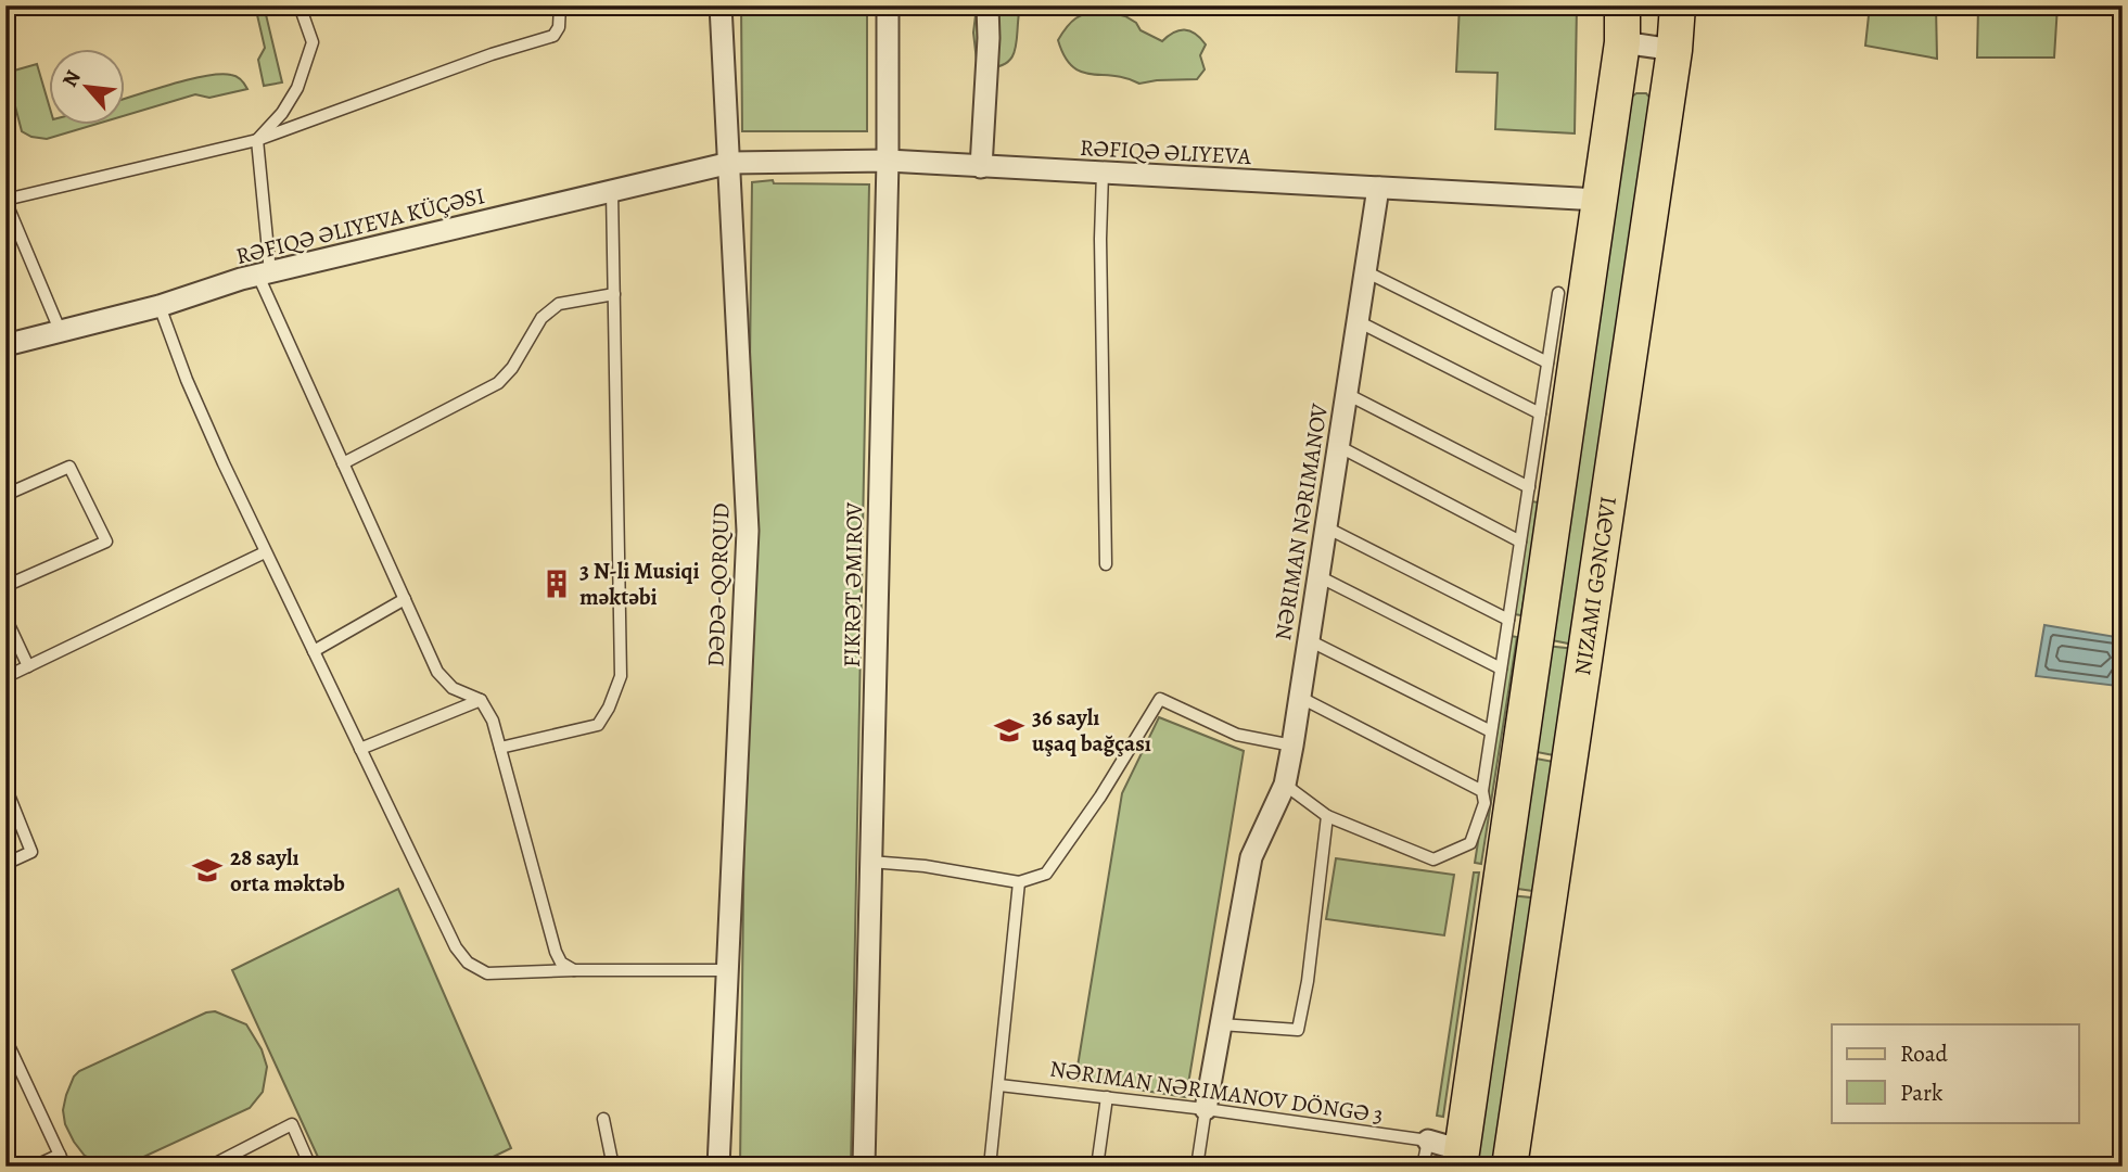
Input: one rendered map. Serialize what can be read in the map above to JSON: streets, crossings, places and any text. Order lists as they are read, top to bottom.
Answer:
{
  "streets": {
    "main road": ["NIZAMI GƏNCƏVI"],
    "street": [
      "RƏFIQƏ ƏLIYEVA",
      "RƏFIQƏ ƏLIYEVA KÜÇƏSI",
      "NƏRIMAN NƏRIMANOV",
      "DƏDƏ-QORQUD",
      "FIKRƏT ƏMIROV"
    ],
    "lane": ["NƏRIMAN NƏRIMANOV DÖNGƏ 3"]
  },
  "crossings": [
    ["RƏFIQƏ ƏLIYEVA", "RƏFIQƏ ƏLIYEVA KÜÇƏSI"],
    ["RƏFIQƏ ƏLIYEVA", "NƏRIMAN NƏRIMANOV"],
    ["RƏFIQƏ ƏLIYEVA", "DƏDƏ-QORQUD"],
    ["RƏFIQƏ ƏLIYEVA", "FIKRƏT ƏMIROV"],
    ["RƏFIQƏ ƏLIYEVA KÜÇƏSI", "DƏDƏ-QORQUD"],
    ["NƏRIMAN NƏRIMANOV", "NƏRIMAN NƏRIMANOV DÖNGƏ 3"]
  ],
  "places": {
    "building": ["3 N-li Musiqi məktəbi"],
    "school or university": ["36 saylı uşaq bağçası", "28 saylı orta məktəb"]
  },
  "legend": ["Road", "Park"],
  "north": "top left"
}
